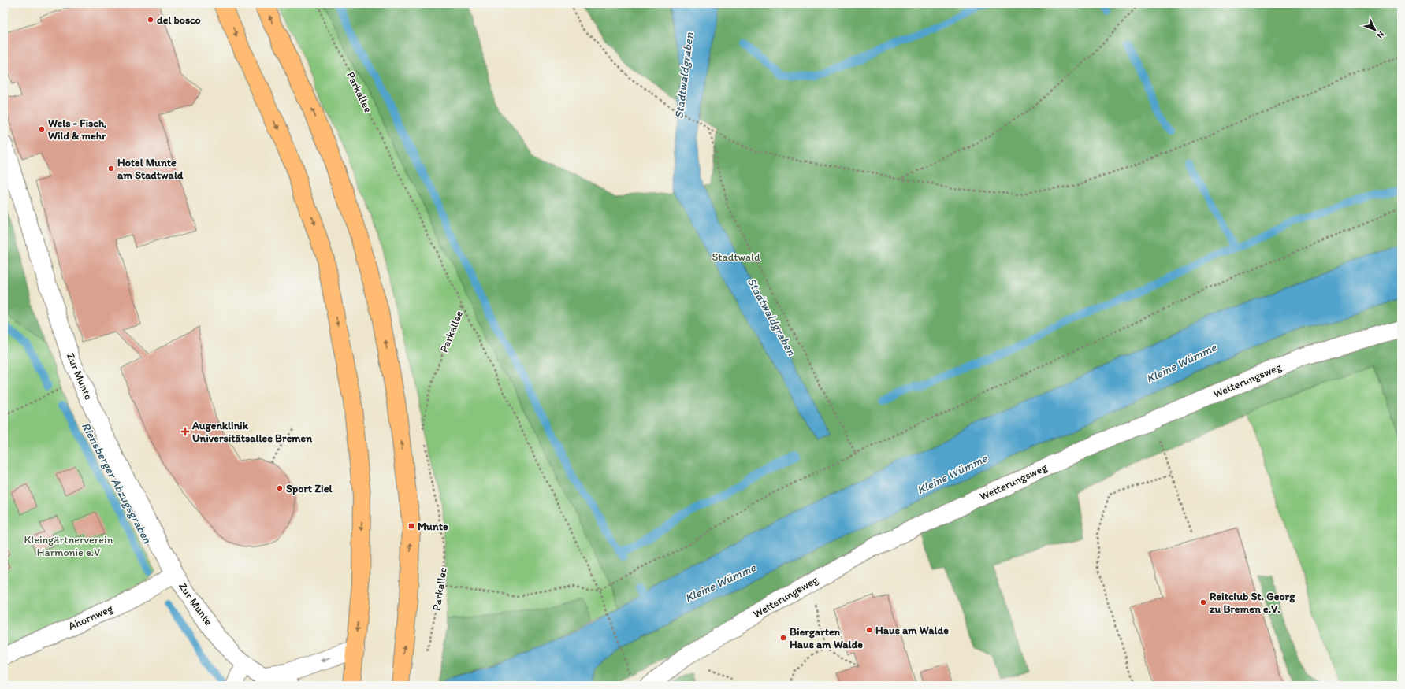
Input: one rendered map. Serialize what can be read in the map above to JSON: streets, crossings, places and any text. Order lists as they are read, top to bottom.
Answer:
{
  "streets": {
    "street": ["Zur Munte", "Wetterungsweg", "Ahornweg"],
    "path": ["Parkallee"]
  },
  "crossings": [
    ["Zur Munte", "Ahornweg"]
  ],
  "water": ["Stadtwaldgraben", "Kleine Wümme", "Riensberger Abzugsgraben"],
  "parks": ["Stadtwald", "Kleingärtnerverein Harmonie e.V"],
  "places": {
    "other": [
      "del bosco",
      "Wels - Fisch, Wild & mehr",
      "Hotel Munte am Stadtwald",
      "Sport Ziel",
      "Reitclub St. Georg zu Bremen e.V.",
      "Haus am Walde",
      "Biergarten Haus am Walde"
    ],
    "health": ["Augenklinik Universitätsallee Bremen"],
    "transit": ["Munte"]
  },
  "north": "bottom right"
}
